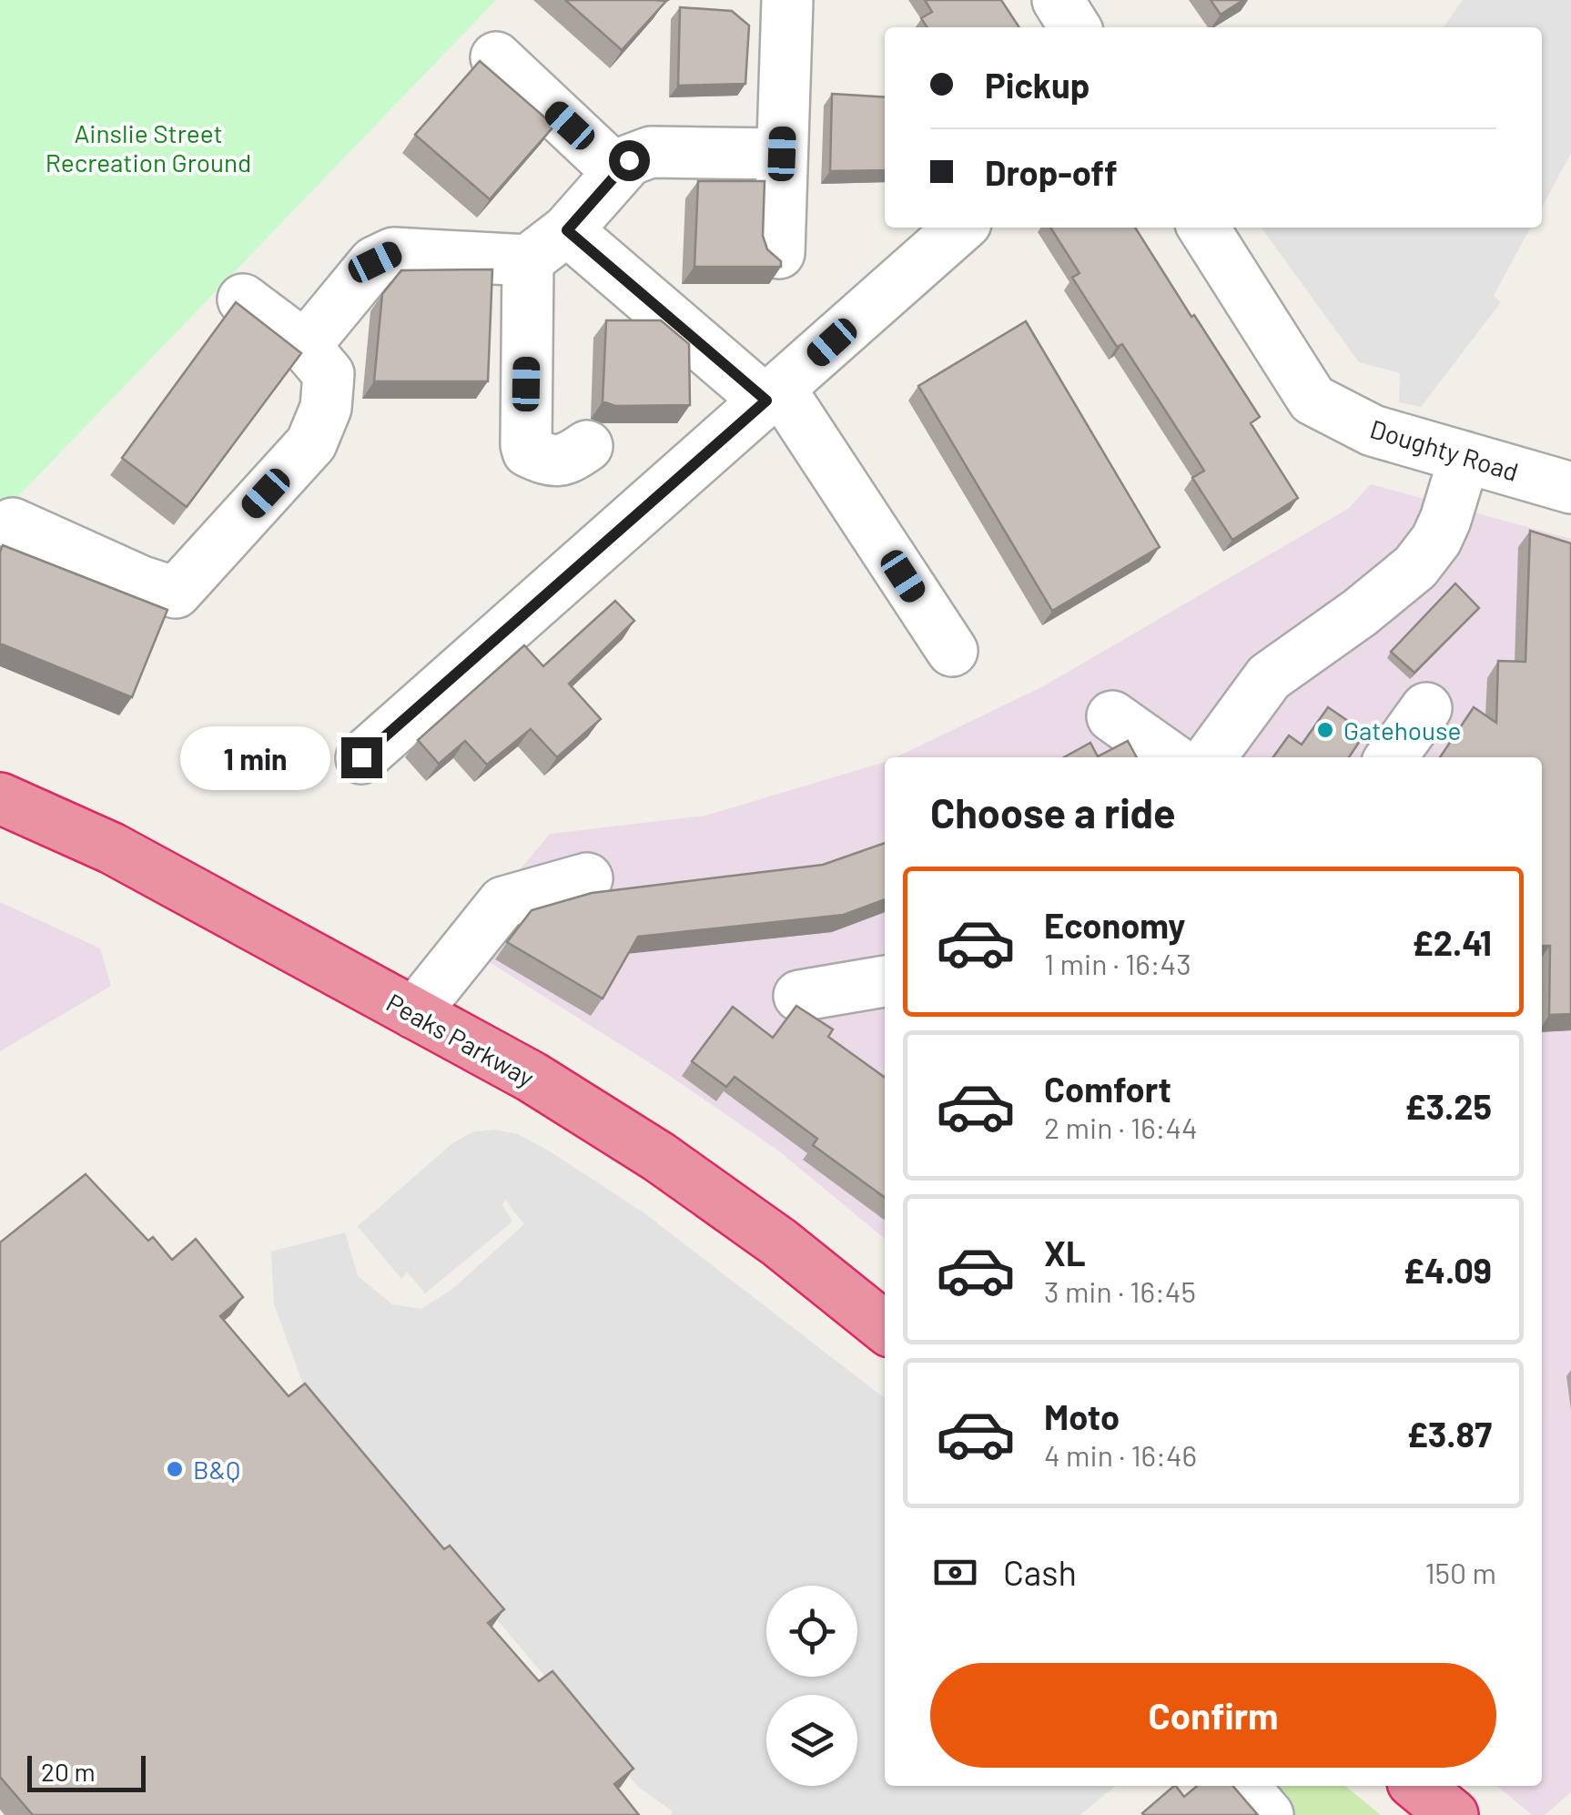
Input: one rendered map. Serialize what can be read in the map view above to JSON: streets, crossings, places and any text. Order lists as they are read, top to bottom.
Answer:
{
  "streets": {
    "highway": ["Peaks Parkway"],
    "street": ["Doughty Road"]
  },
  "parks": ["Ainslie Street Recreation Ground"],
  "places": ["Gatehouse", "B&Q"],
  "scale_bar": "20 m",
  "page": {
    "banner": ["Pickup", "Drop-off"],
    "bubble": "1 min",
    "heading": "Choose a ride",
    "list": [
      {
        "name": "Economy",
        "note": "1 min · 16:43",
        "value": "£2.41"
      },
      {
        "name": "Comfort",
        "note": "2 min · 16:44",
        "value": "£3.25"
      },
      {
        "name": "XL",
        "note": "3 min · 16:45",
        "value": "£4.09"
      },
      {
        "name": "Moto",
        "note": "4 min · 16:46",
        "value": "£3.87"
      }
    ],
    "pay": ["Cash", "150 m"],
    "buttons": "Confirm",
    "scale": "20 m"
  }
}
